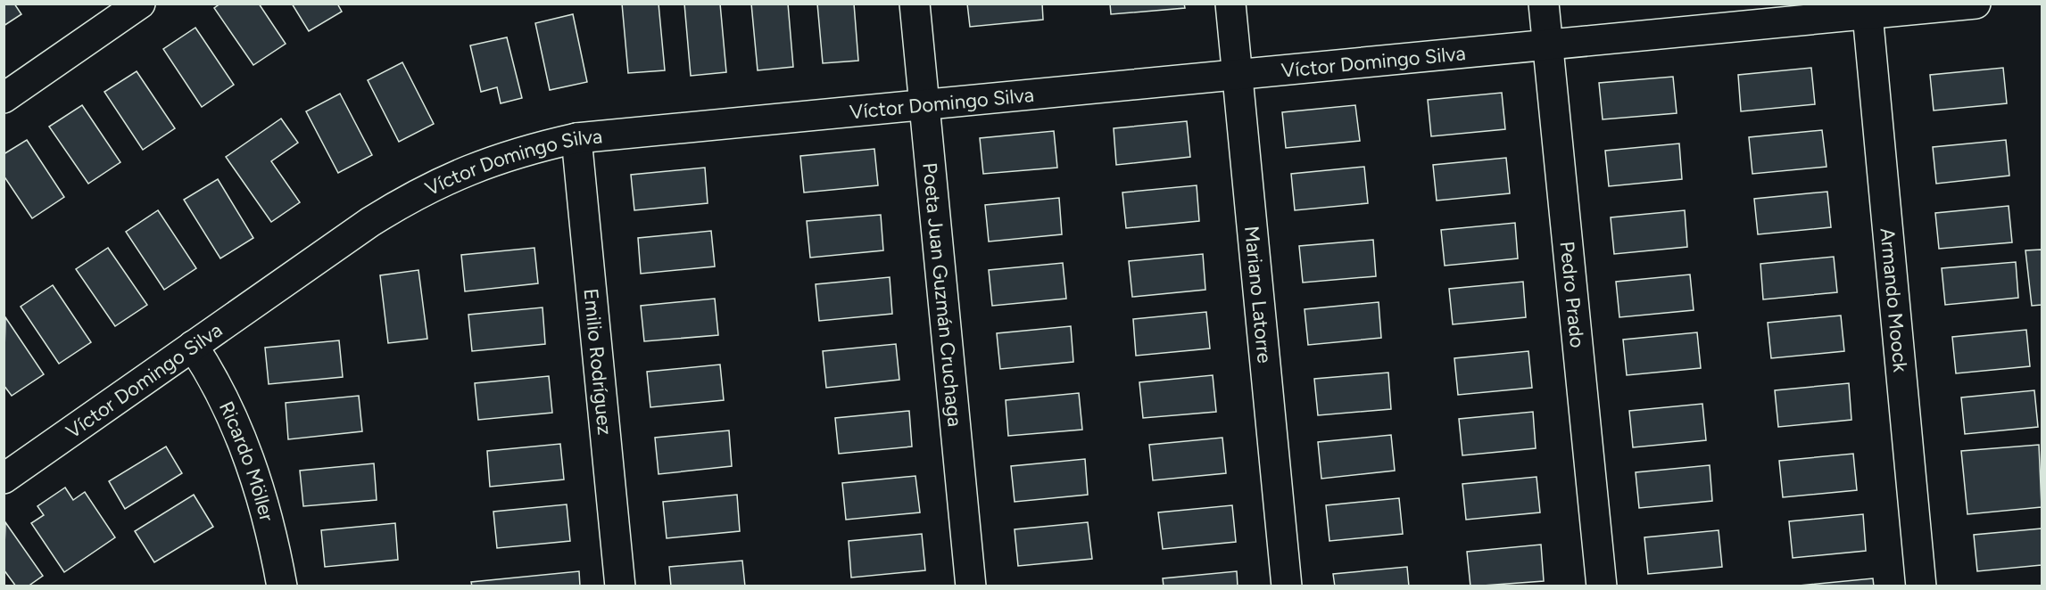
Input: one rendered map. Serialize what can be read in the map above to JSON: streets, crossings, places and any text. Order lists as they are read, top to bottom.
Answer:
{
  "streets": {
    "street": [
      "Víctor Domingo Silva",
      "Poeta Juan Guzmán Cruchaga",
      "Mariano Latorre",
      "Pedro Prado",
      "Armando Moock",
      "Emilio Rodríguez",
      "Ricardo Möller"
    ]
  },
  "crossings": [
    ["Víctor Domingo Silva", "Poeta Juan Guzmán Cruchaga"],
    ["Víctor Domingo Silva", "Mariano Latorre"],
    ["Víctor Domingo Silva", "Pedro Prado"],
    ["Víctor Domingo Silva", "Armando Moock"],
    ["Víctor Domingo Silva", "Emilio Rodríguez"],
    ["Víctor Domingo Silva", "Ricardo Möller"]
  ]
}
